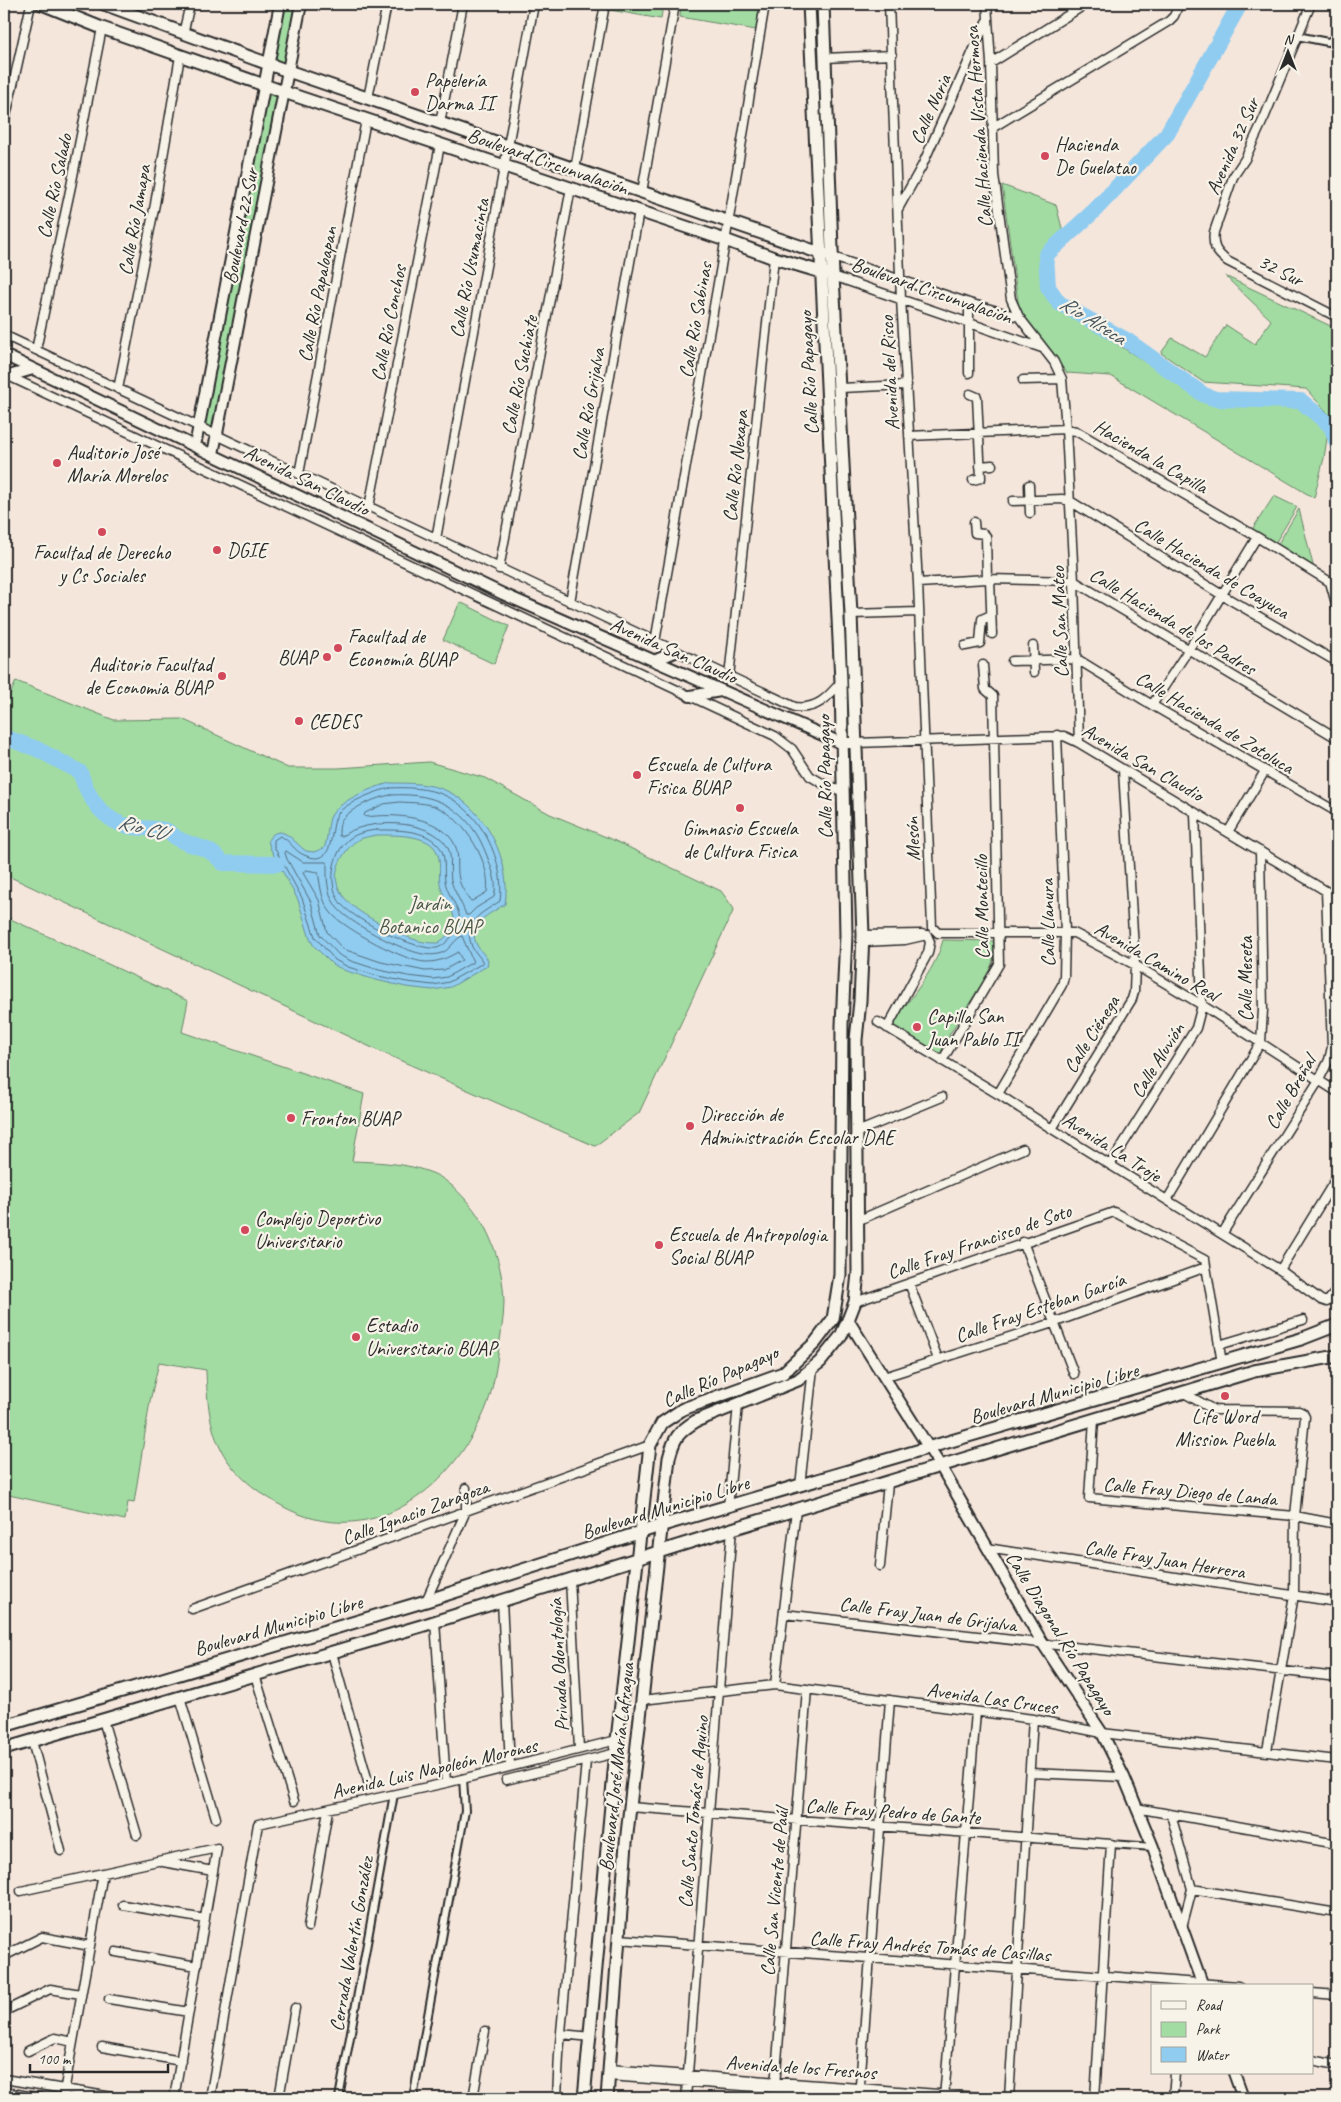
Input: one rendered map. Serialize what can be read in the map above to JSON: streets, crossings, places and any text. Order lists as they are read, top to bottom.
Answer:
{
  "streets": {
    "main road": [
      "Boulevard Circunvalación",
      "Calle Río Papagayo",
      "Boulevard Municipio Libre",
      "Boulevard José María Lafragua"
    ],
    "street": [
      "Calle Noria",
      "Calle Hacienda Vista Hermosa",
      "Avenida 32 Sur",
      "Calle Río Salado",
      "Calle Río Jamapa",
      "Boulevard 22 Sur",
      "Calle Río Usumacinta",
      "32 Sur",
      "Calle Río Papaloapan",
      "Calle Río Sabinas",
      "Calle Río Conchos",
      "Avenida del Risco",
      "Calle Río Suchiate",
      "Calle Río Grijalva",
      "Hacienda la Capilla",
      "Calle Río Nexapa",
      "Avenida San Claudio",
      "Calle Hacienda de Coayuca",
      "Calle Hacienda de los Padres",
      "Calle San Mateo",
      "Calle Hacienda de Zotoluca",
      "Mesón",
      "Calle Montecillo",
      "Calle Llanura",
      "Avenida Camino Real",
      "Calle Meseta",
      "Calle Ciénega",
      "Calle Aluvión",
      "Calle Breñal",
      "Avenida La Troje",
      "Calle Fray Francisco de Soto",
      "Calle Fray Esteban García",
      "Calle Fray Diego de Landa",
      "Calle Ignacio Zaragoza",
      "Calle Fray Juan Herrera",
      "Calle Fray Juan de Grijalva",
      "Calle Diagonal Río Papagayo",
      "Privada Odontología",
      "Avenida Las Cruces",
      "Avenida Luis Napoleón Morones",
      "Calle Fray Pedro de Gante",
      "Calle Santo Tomás de Aquino",
      "Calle San Vicente de Paúl",
      "Cerrada Valentín González",
      "Calle Fray Andrés Tomás de Casillas",
      "Avenida de los Fresnos"
    ]
  },
  "crossings": [
    ["Calle Noria", "Calle Hacienda Vista Hermosa"],
    ["Calle Noria", "Avenida del Risco"],
    ["Calle Hacienda Vista Hermosa", "Boulevard Circunvalación"],
    ["Calle Hacienda Vista Hermosa", "Hacienda la Capilla"],
    ["Calle Hacienda Vista Hermosa", "Calle Hacienda de Coayuca"],
    ["Calle Hacienda Vista Hermosa", "Calle San Mateo"],
    ["Avenida 32 Sur", "32 Sur"],
    ["Boulevard Circunvalación", "Calle Río Salado"],
    ["Boulevard Circunvalación", "Calle Río Jamapa"],
    ["Boulevard Circunvalación", "Boulevard 22 Sur"],
    ["Boulevard Circunvalación", "Calle Río Usumacinta"],
    ["Boulevard Circunvalación", "Calle Río Papaloapan"],
    ["Boulevard Circunvalación", "Calle Río Sabinas"],
    ["Boulevard Circunvalación", "Calle Río Conchos"],
    ["Boulevard Circunvalación", "Calle Río Papagayo"],
    ["Boulevard Circunvalación", "Avenida del Risco"],
    ["Boulevard Circunvalación", "Calle Río Suchiate"],
    ["Boulevard Circunvalación", "Calle Río Grijalva"],
    ["Boulevard Circunvalación", "Calle Río Nexapa"],
    ["Calle Río Salado", "Avenida San Claudio"],
    ["Calle Río Jamapa", "Avenida San Claudio"],
    ["Boulevard 22 Sur", "Avenida San Claudio"],
    ["Calle Río Usumacinta", "Avenida San Claudio"],
    ["Calle Río Papaloapan", "Avenida San Claudio"],
    ["Calle Río Sabinas", "Avenida San Claudio"],
    ["Calle Río Conchos", "Avenida San Claudio"],
    ["Calle Río Papagayo", "Avenida San Claudio"],
    ["Calle Río Papagayo", "Calle Fray Francisco de Soto"],
    ["Calle Río Papagayo", "Calle Ignacio Zaragoza"],
    ["Calle Río Papagayo", "Calle Diagonal Río Papagayo"],
    ["Calle Río Papagayo", "Boulevard José María Lafragua"],
    ["Avenida del Risco", "Hacienda la Capilla"],
    ["Avenida del Risco", "Avenida San Claudio"],
    ["Avenida del Risco", "Calle Hacienda de los Padres"],
    ["Avenida del Risco", "Mesón"],
    ["Calle Río Suchiate", "Avenida San Claudio"],
    ["Calle Río Grijalva", "Avenida San Claudio"],
    ["Calle Río Nexapa", "Avenida San Claudio"],
    ["Avenida San Claudio", "Calle San Mateo"],
    ["Avenida San Claudio", "Mesón"],
    ["Avenida San Claudio", "Calle Montecillo"],
    ["Avenida San Claudio", "Calle Llanura"],
    ["Avenida San Claudio", "Calle Meseta"],
    ["Avenida San Claudio", "Calle Ciénega"],
    ["Avenida San Claudio", "Calle Aluvión"],
    ["Avenida San Claudio", "Calle Breñal"],
    ["Calle Hacienda de Coayuca", "Calle San Mateo"],
    ["Calle Hacienda de los Padres", "Calle San Mateo"],
    ["Calle San Mateo", "Calle Hacienda de Zotoluca"],
    ["Mesón", "Avenida Camino Real"],
    ["Calle Montecillo", "Avenida Camino Real"],
    ["Calle Montecillo", "Avenida La Troje"],
    ["Calle Llanura", "Avenida Camino Real"],
    ["Calle Llanura", "Avenida La Troje"],
    ["Avenida Camino Real", "Calle Meseta"],
    ["Avenida Camino Real", "Calle Ciénega"],
    ["Avenida Camino Real", "Calle Aluvión"],
    ["Avenida Camino Real", "Calle Breñal"],
    ["Calle Meseta", "Avenida La Troje"],
    ["Calle Ciénega", "Avenida La Troje"],
    ["Calle Aluvión", "Avenida La Troje"],
    ["Calle Breñal", "Avenida La Troje"],
    ["Calle Fray Francisco de Soto", "Calle Fray Esteban García"],
    ["Calle Fray Esteban García", "Calle Diagonal Río Papagayo"],
    ["Boulevard Municipio Libre", "Calle Fray Diego de Landa"],
    ["Boulevard Municipio Libre", "Calle Diagonal Río Papagayo"],
    ["Boulevard Municipio Libre", "Privada Odontología"],
    ["Boulevard Municipio Libre", "Boulevard José María Lafragua"],
    ["Boulevard Municipio Libre", "Calle Santo Tomás de Aquino"],
    ["Calle Ignacio Zaragoza", "Boulevard José María Lafragua"],
    ["Calle Fray Juan Herrera", "Calle Diagonal Río Papagayo"],
    ["Calle Fray Juan de Grijalva", "Calle Diagonal Río Papagayo"],
    ["Calle Diagonal Río Papagayo", "Avenida Las Cruces"],
    ["Calle Diagonal Río Papagayo", "Calle Fray Pedro de Gante"],
    ["Calle Diagonal Río Papagayo", "Calle Fray Andrés Tomás de Casillas"],
    ["Privada Odontología", "Avenida Luis Napoleón Morones"],
    ["Avenida Las Cruces", "Boulevard José María Lafragua"],
    ["Avenida Las Cruces", "Calle Santo Tomás de Aquino"],
    ["Avenida Las Cruces", "Calle San Vicente de Paúl"],
    ["Boulevard José María Lafragua", "Avenida Luis Napoleón Morones"],
    ["Boulevard José María Lafragua", "Calle Fray Pedro de Gante"],
    ["Boulevard José María Lafragua", "Calle Fray Andrés Tomás de Casillas"],
    ["Boulevard José María Lafragua", "Avenida de los Fresnos"],
    ["Avenida Luis Napoleón Morones", "Cerrada Valentín González"],
    ["Calle Fray Pedro de Gante", "Calle Santo Tomás de Aquino"],
    ["Calle Fray Pedro de Gante", "Calle San Vicente de Paúl"],
    ["Calle Santo Tomás de Aquino", "Calle Fray Andrés Tomás de Casillas"],
    ["Calle Santo Tomás de Aquino", "Avenida de los Fresnos"],
    ["Calle San Vicente de Paúl", "Calle Fray Andrés Tomás de Casillas"],
    ["Calle San Vicente de Paúl", "Avenida de los Fresnos"]
  ],
  "water": ["Rio Alseca", "Rio CU"],
  "parks": ["Jardin Botanico BUAP"],
  "places": [
    "Papelería Darma II",
    "Hacienda De Guelatao",
    "Auditorio José María Morelos",
    "Facultad de Derecho y Cs Sociales",
    "DGIE",
    "Facultad de Economía BUAP",
    "BUAP",
    "Auditorio Facultad de Economia BUAP",
    "CEDES",
    "Escuela de Cultura Fisica BUAP",
    "Gimnasio Escuela de Cultura Fisica",
    "Capilla San Juan Pablo II",
    "Fronton BUAP",
    "Dirección de Administración Escolar DAE",
    "Complejo Deportivo Universitario",
    "Escuela de Antropologia Social BUAP",
    "Estadio Universitario BUAP",
    "Life Word Mission Puebla"
  ],
  "legend": ["Road", "Park", "Water"],
  "scale_bar": "100 m",
  "north": "top"
}
